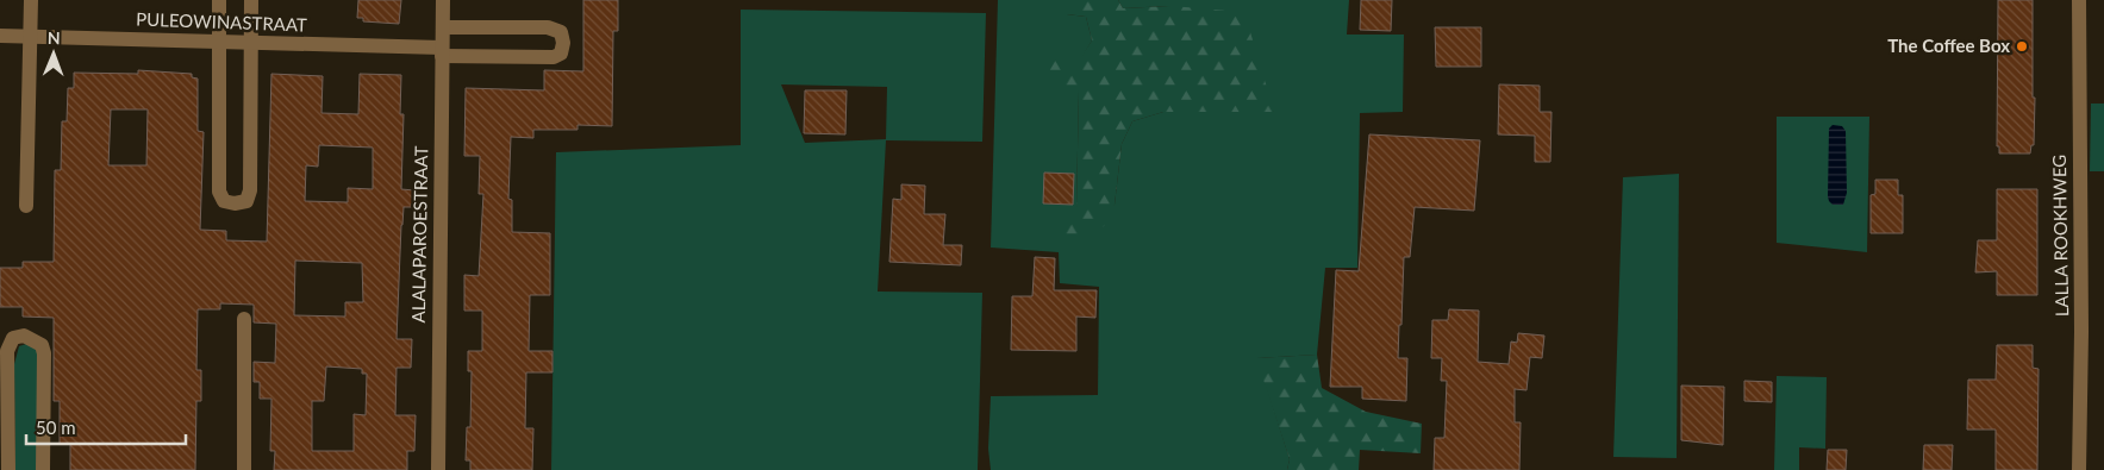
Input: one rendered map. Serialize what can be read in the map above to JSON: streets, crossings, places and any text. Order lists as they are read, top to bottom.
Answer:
{
  "streets": {
    "street": ["PULEOWINASTRAAT", "ALALAPAROESTRAAT", "LALLA ROOKHWEG"]
  },
  "crossings": [
    ["PULEOWINASTRAAT", "ALALAPAROESTRAAT"]
  ],
  "places": ["The Coffee Box"],
  "scale_bar": "50 m",
  "north": "top"
}
